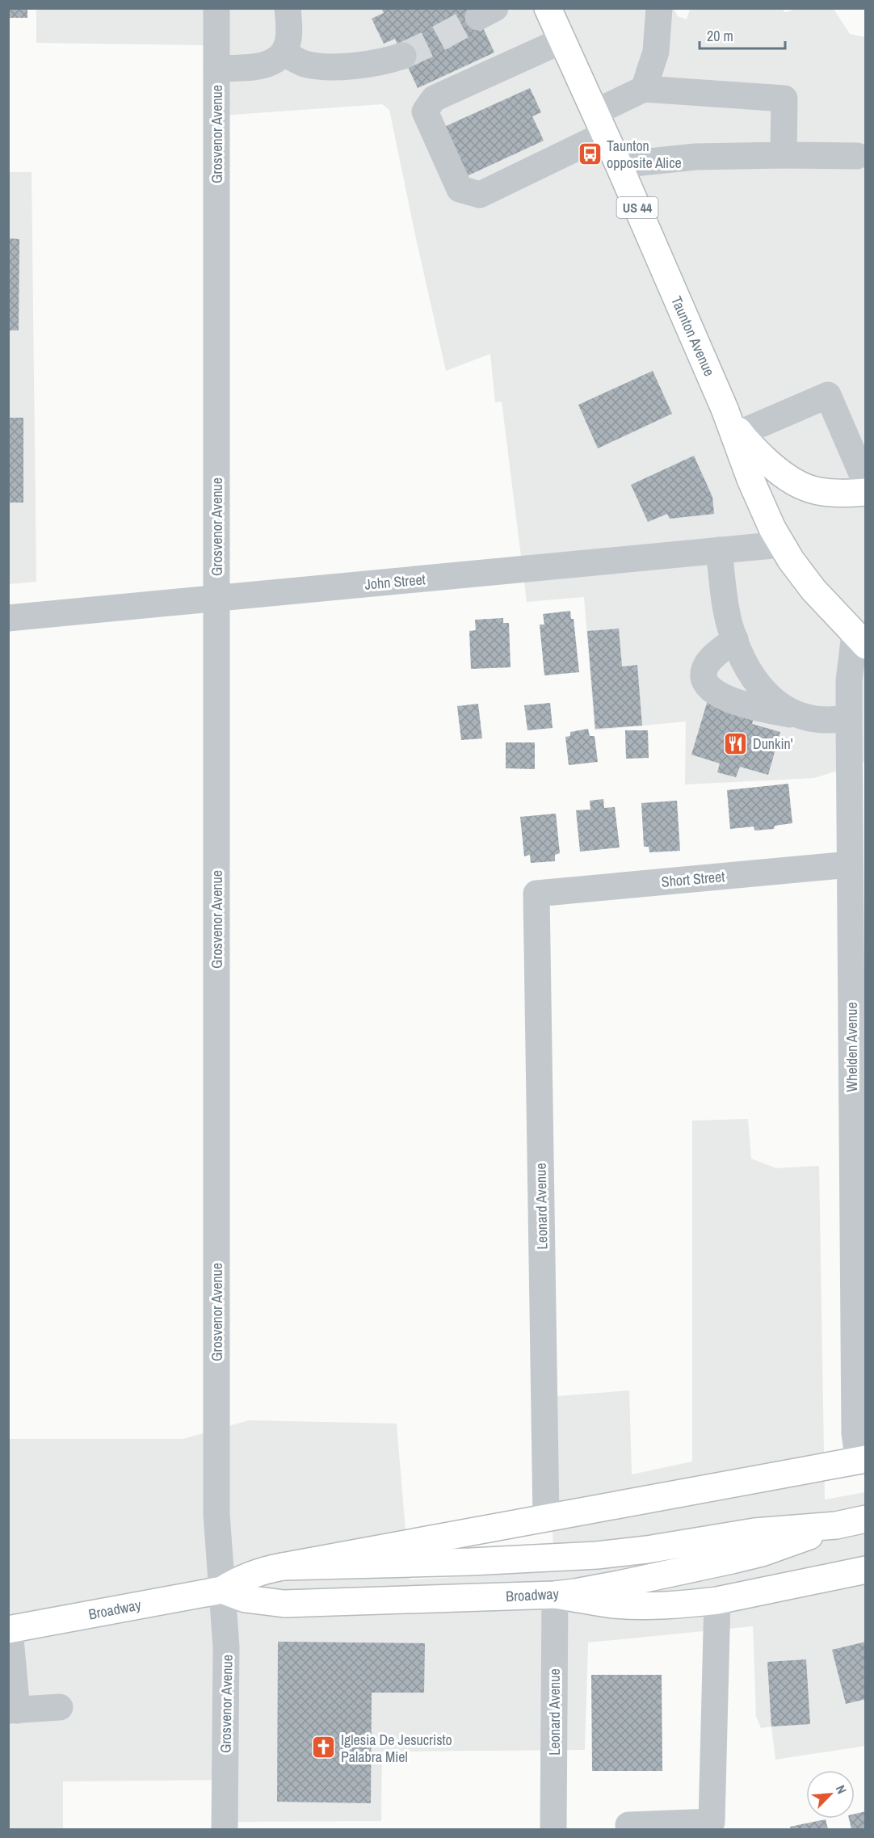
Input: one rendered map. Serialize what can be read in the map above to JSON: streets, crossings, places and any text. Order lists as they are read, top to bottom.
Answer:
{
  "streets": {
    "main road": ["US 44", "Taunton Avenue", "Broadway"],
    "street": [
      "Grosvenor Avenue",
      "John Street",
      "Short Street",
      "Whelden Avenue",
      "Leonard Avenue"
    ]
  },
  "crossings": [
    ["Grosvenor Avenue", "John Street"],
    ["Grosvenor Avenue", "Broadway"],
    ["US 44", "Taunton Avenue"],
    ["Taunton Avenue", "John Street"],
    ["Taunton Avenue", "Whelden Avenue"],
    ["Short Street", "Whelden Avenue"],
    ["Short Street", "Leonard Avenue"],
    ["Leonard Avenue", "Broadway"]
  ],
  "places": {
    "bus stop": ["Taunton opposite Alice"],
    "restaurant": ["Dunkin'"],
    "church": ["Iglesia De Jesucristo Palabra Miel"]
  },
  "scale_bar": "20 m",
  "north": "top right"
}
